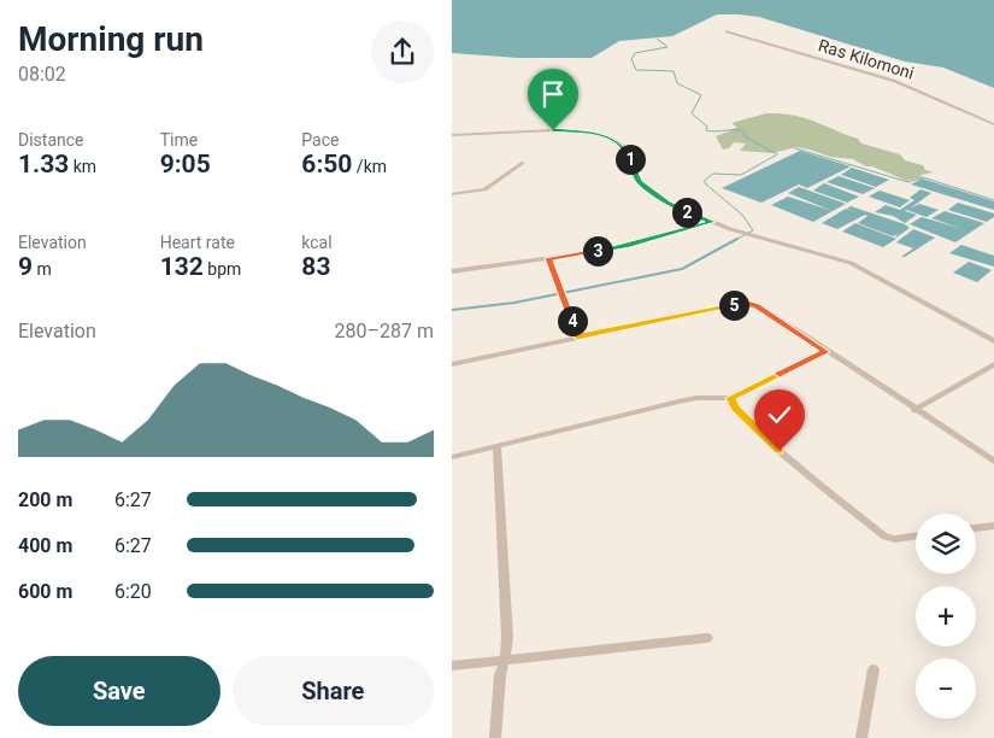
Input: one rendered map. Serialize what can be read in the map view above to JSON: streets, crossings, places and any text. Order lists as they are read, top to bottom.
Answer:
{
  "streets": {
    "street": ["Ras Kilomoni"]
  },
  "page": {
    "heading": ["Morning run", "08:02"],
    "stats": [
      ["Distance", "1.33 km"],
      ["Time", "9:05"],
      ["Pace", "6:50 /km"],
      ["Elevation", "9 m"],
      ["Heart rate", "132 bpm"],
      ["kcal", "83"]
    ],
    "pins": [
      "1",
      "2",
      "3",
      "5",
      "4"
    ],
    "chart": ["Elevation", "280–287 m"],
    "list": [
      {
        "name": "200 m",
        "note": "6:27"
      },
      {
        "name": "400 m",
        "note": "6:27"
      },
      {
        "name": "600 m",
        "note": "6:20"
      }
    ],
    "map_buttons": ["+", "−"],
    "buttons": ["Save", "Share"]
  }
}
